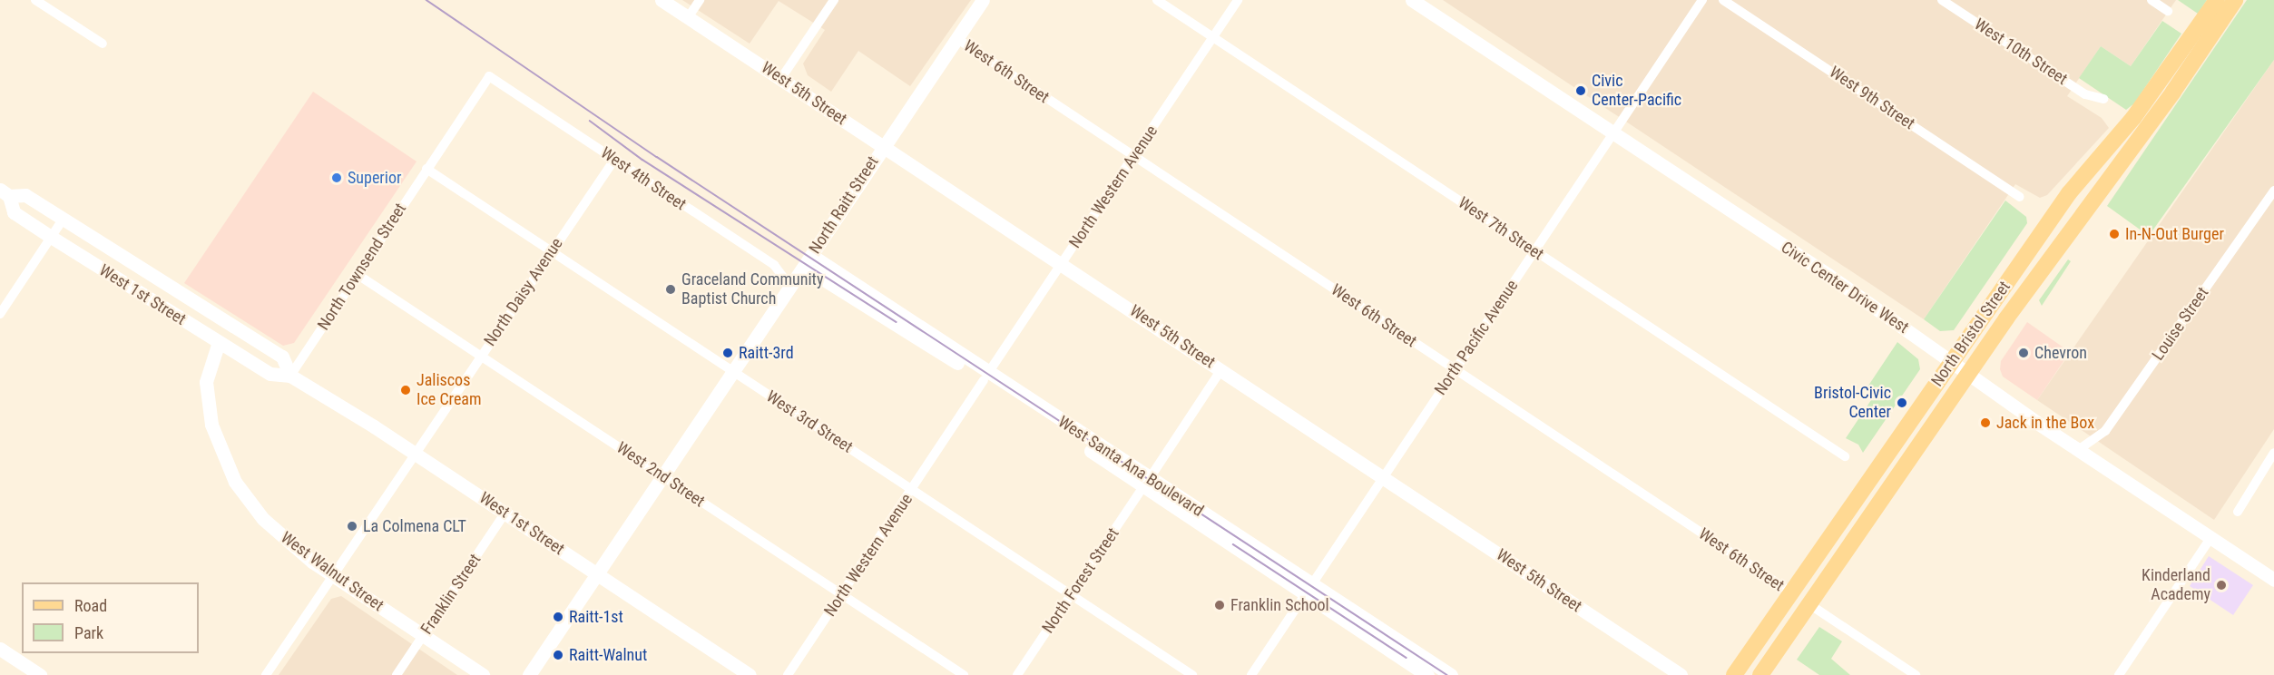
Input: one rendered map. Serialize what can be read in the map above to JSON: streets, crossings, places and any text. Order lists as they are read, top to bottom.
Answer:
{
  "streets": {
    "main road": [
      "West 5th Street",
      "North Raitt Street",
      "Civic Center Drive West",
      "West 1st Street",
      "North Bristol Street",
      "West Santa Ana Boulevard",
      "West Walnut Street"
    ],
    "street": [
      "West 10th Street",
      "West 6th Street",
      "West 9th Street",
      "West 4th Street",
      "North Western Avenue",
      "West 7th Street",
      "North Townsend Street",
      "North Daisy Avenue",
      "Louise Street",
      "North Pacific Avenue",
      "West 3rd Street",
      "West 2nd Street",
      "North Forest Street",
      "Franklin Street"
    ]
  },
  "crossings": [
    ["West 6th Street", "North Western Avenue"],
    ["West 6th Street", "North Raitt Street"],
    ["West 6th Street", "North Bristol Street"],
    ["West 6th Street", "North Pacific Avenue"],
    ["West 5th Street", "North Western Avenue"],
    ["West 5th Street", "North Raitt Street"],
    ["West 5th Street", "North Pacific Avenue"],
    ["West 5th Street", "North Forest Street"],
    ["West 4th Street", "North Raitt Street"],
    ["West 4th Street", "North Townsend Street"],
    ["West 4th Street", "North Daisy Avenue"],
    ["North Western Avenue", "West 7th Street"],
    ["North Western Avenue", "West 3rd Street"],
    ["North Western Avenue", "West Santa Ana Boulevard"],
    ["North Western Avenue", "West 2nd Street"],
    ["North Raitt Street", "West 1st Street"],
    ["North Raitt Street", "West 3rd Street"],
    ["North Raitt Street", "West Santa Ana Boulevard"],
    ["North Raitt Street", "West 2nd Street"],
    ["West 7th Street", "North Pacific Avenue"],
    ["North Townsend Street", "West 1st Street"],
    ["North Townsend Street", "West 3rd Street"],
    ["North Townsend Street", "West 2nd Street"],
    ["Civic Center Drive West", "Louise Street"],
    ["Civic Center Drive West", "North Bristol Street"],
    ["Civic Center Drive West", "North Pacific Avenue"],
    ["North Daisy Avenue", "West 1st Street"],
    ["North Daisy Avenue", "West 3rd Street"],
    ["North Daisy Avenue", "West 2nd Street"],
    ["North Daisy Avenue", "West Walnut Street"],
    ["West 1st Street", "West Walnut Street"],
    ["West 1st Street", "Franklin Street"],
    ["North Pacific Avenue", "West Santa Ana Boulevard"],
    ["West 3rd Street", "North Forest Street"],
    ["West Santa Ana Boulevard", "North Forest Street"],
    ["West Walnut Street", "Franklin Street"]
  ],
  "places": [
    "Civic Center-Pacific",
    "Superior",
    "In-N-Out Burger",
    "Graceland Community Baptist Church",
    "Raitt-3rd",
    "Chevron",
    "Jaliscos Ice Cream",
    "Bristol-Civic Center",
    "Jack in the Box",
    "La Colmena CLT",
    "Kinderland Academy",
    "Franklin School",
    "Raitt-1st",
    "Raitt-Walnut"
  ],
  "legend": ["Road", "Park"]
}
